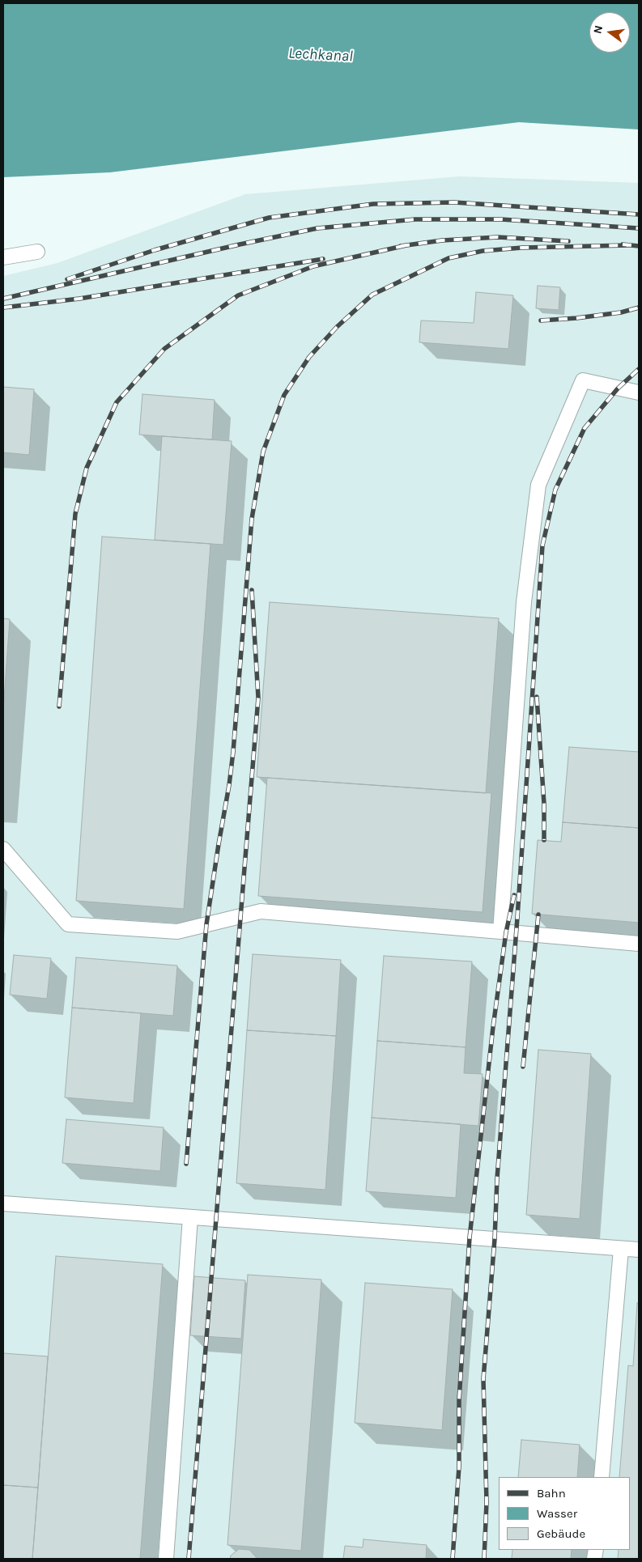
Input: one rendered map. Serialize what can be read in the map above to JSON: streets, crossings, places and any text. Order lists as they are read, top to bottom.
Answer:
{
  "water": ["Lechkanal"],
  "legend": ["Bahn", "Wasser", "Gebäude"],
  "north": "left"
}
